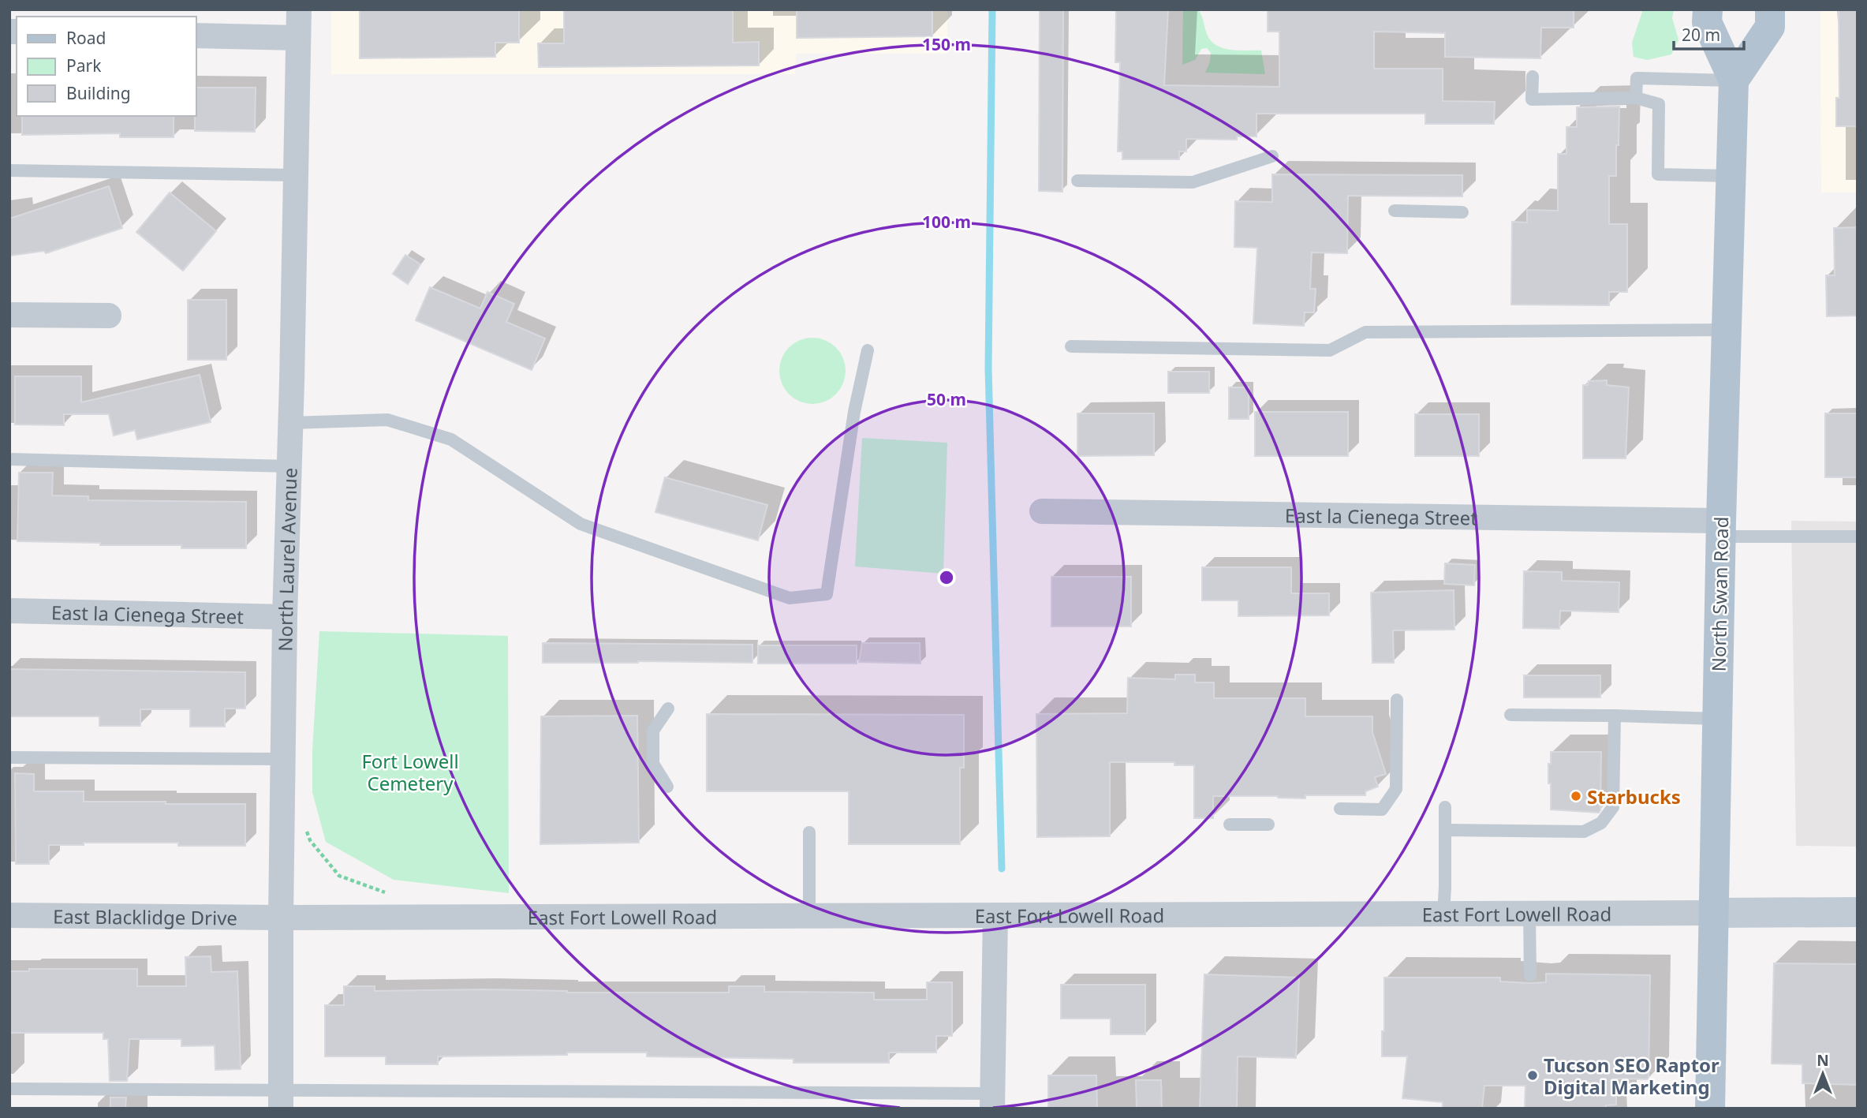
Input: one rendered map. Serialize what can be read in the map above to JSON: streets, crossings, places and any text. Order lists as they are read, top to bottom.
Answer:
{
  "streets": {
    "main road": ["North Swan Road"],
    "street": [
      "East la Cienega Street",
      "North Laurel Avenue",
      "East Fort Lowell Road",
      "East Blacklidge Drive"
    ]
  },
  "crossings": [
    ["East la Cienega Street", "North Laurel Avenue"],
    ["East la Cienega Street", "North Swan Road"],
    ["North Laurel Avenue", "East Fort Lowell Road"],
    ["North Laurel Avenue", "East Blacklidge Drive"],
    ["North Swan Road", "East Fort Lowell Road"],
    ["East Fort Lowell Road", "East Blacklidge Drive"]
  ],
  "parks": ["Fort Lowell Cemetery"],
  "places": ["Starbucks", "Tucson SEO Raptor Digital Marketing"],
  "legend": ["Road", "Park", "Building"],
  "scale_bar": "20 m",
  "north": "top",
  "rings": ["150 m", "100 m", "50 m"]
}
